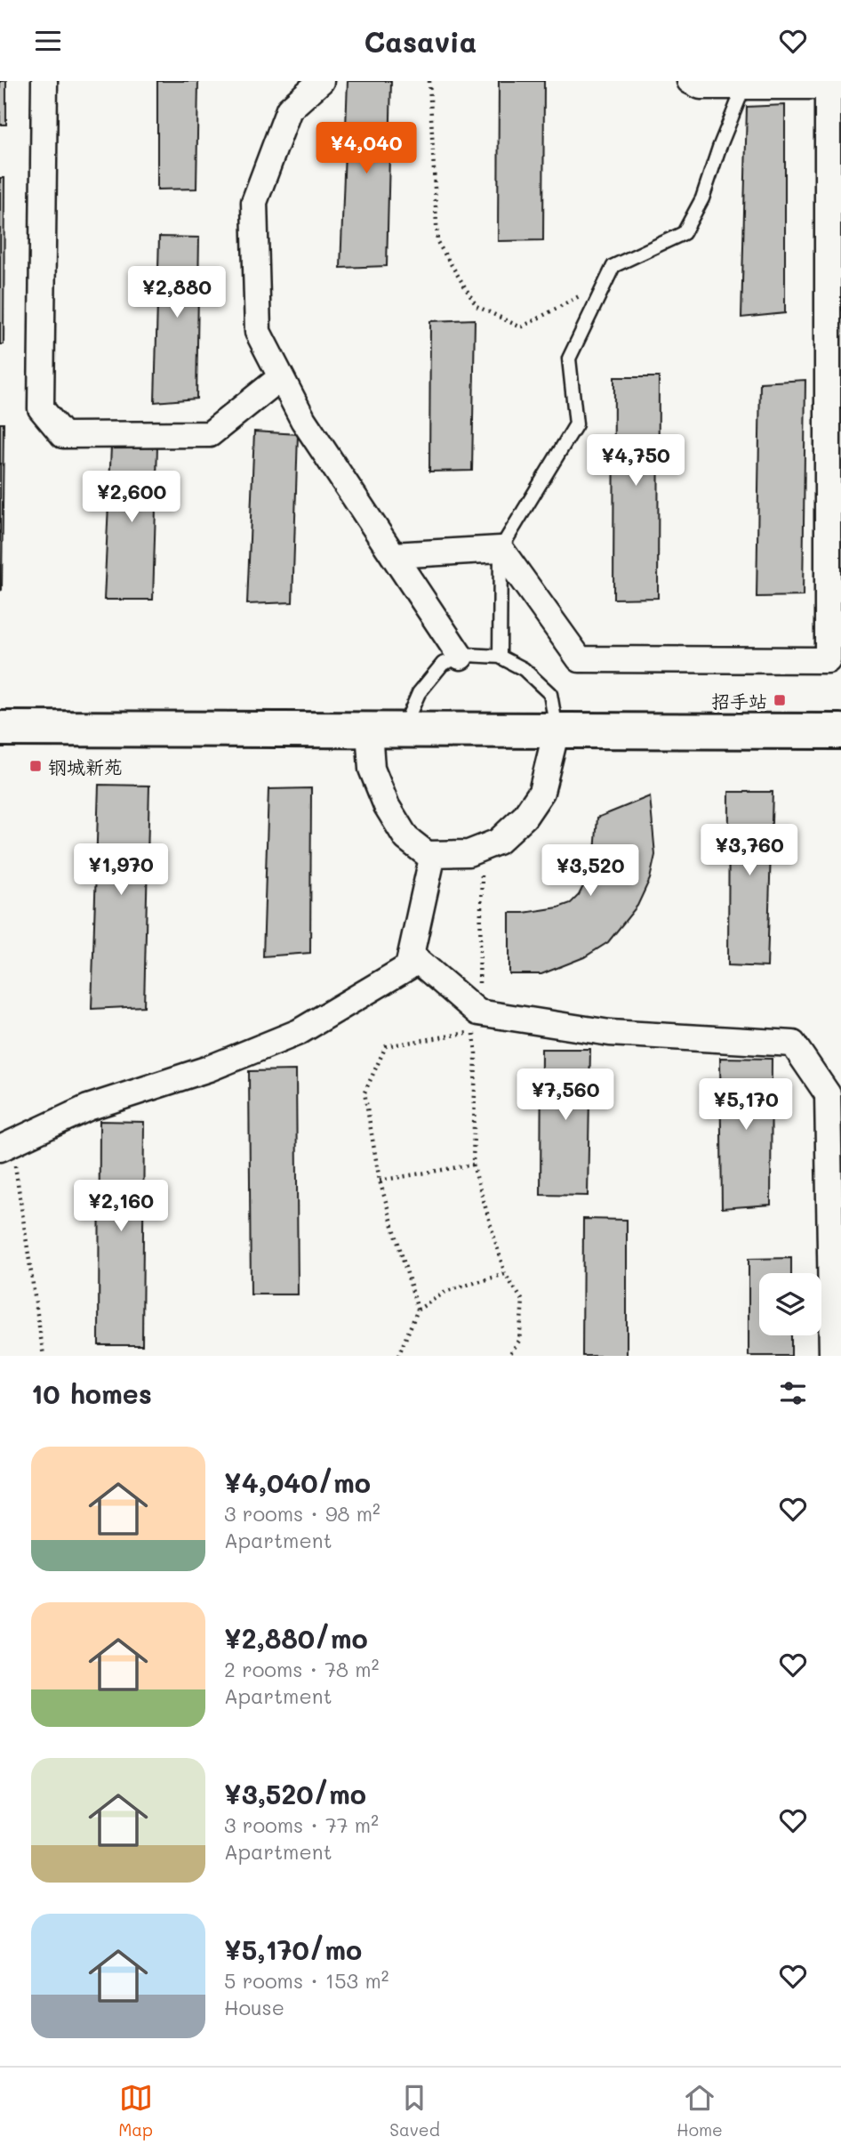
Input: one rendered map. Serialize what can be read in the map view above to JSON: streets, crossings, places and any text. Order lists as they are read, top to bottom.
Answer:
{
  "places": {
    "transit": ["招手站", "钢城新苑"]
  },
  "page": {
    "header": "Casavia",
    "price": [
      "¥4,040",
      "¥2,880",
      "¥4,750",
      "¥2,600",
      "¥3,760",
      "¥1,970",
      "¥3,520",
      "¥7,560",
      "¥5,170",
      "¥2,160"
    ],
    "heading": "10 homes",
    "list": [
      {
        "name": "¥4,040/mo",
        "note": "3 rooms · 98 m² · Apartment"
      },
      {
        "name": "¥2,880/mo",
        "note": "2 rooms · 78 m² · Apartment"
      },
      {
        "name": "¥3,520/mo",
        "note": "3 rooms · 77 m² · Apartment"
      },
      {
        "name": "¥5,170/mo",
        "note": "5 rooms · 153 m² · House"
      }
    ],
    "tabs": ["Map", "Saved", "Home"]
  }
}
